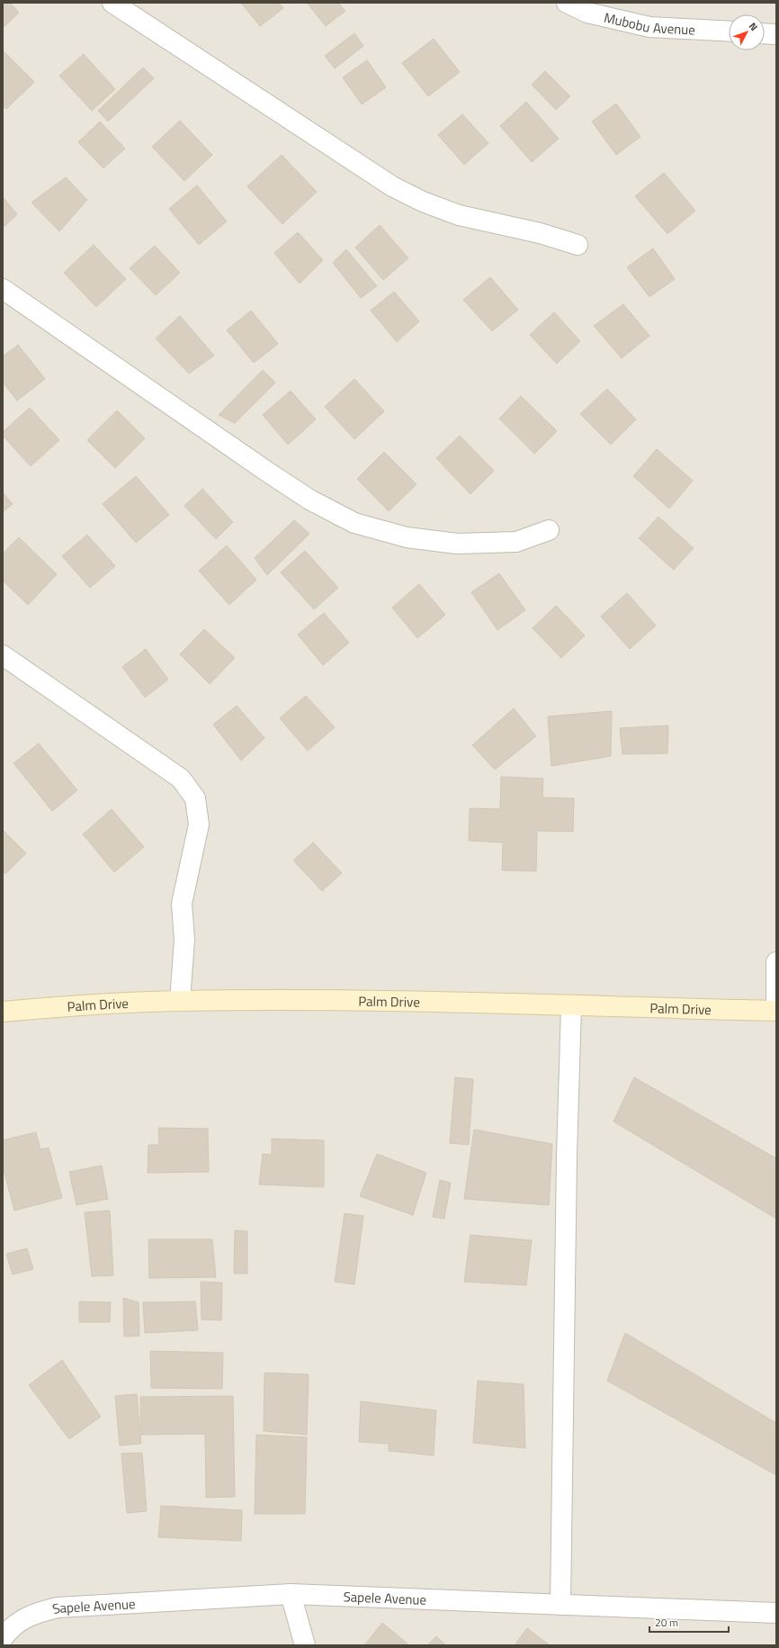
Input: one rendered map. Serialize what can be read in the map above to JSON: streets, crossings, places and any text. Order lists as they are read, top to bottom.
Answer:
{
  "streets": {
    "street": ["Mubobu Avenue", "Palm Drive", "Sapele Avenue"]
  },
  "scale_bar": "20 m",
  "north": "top right"
}
